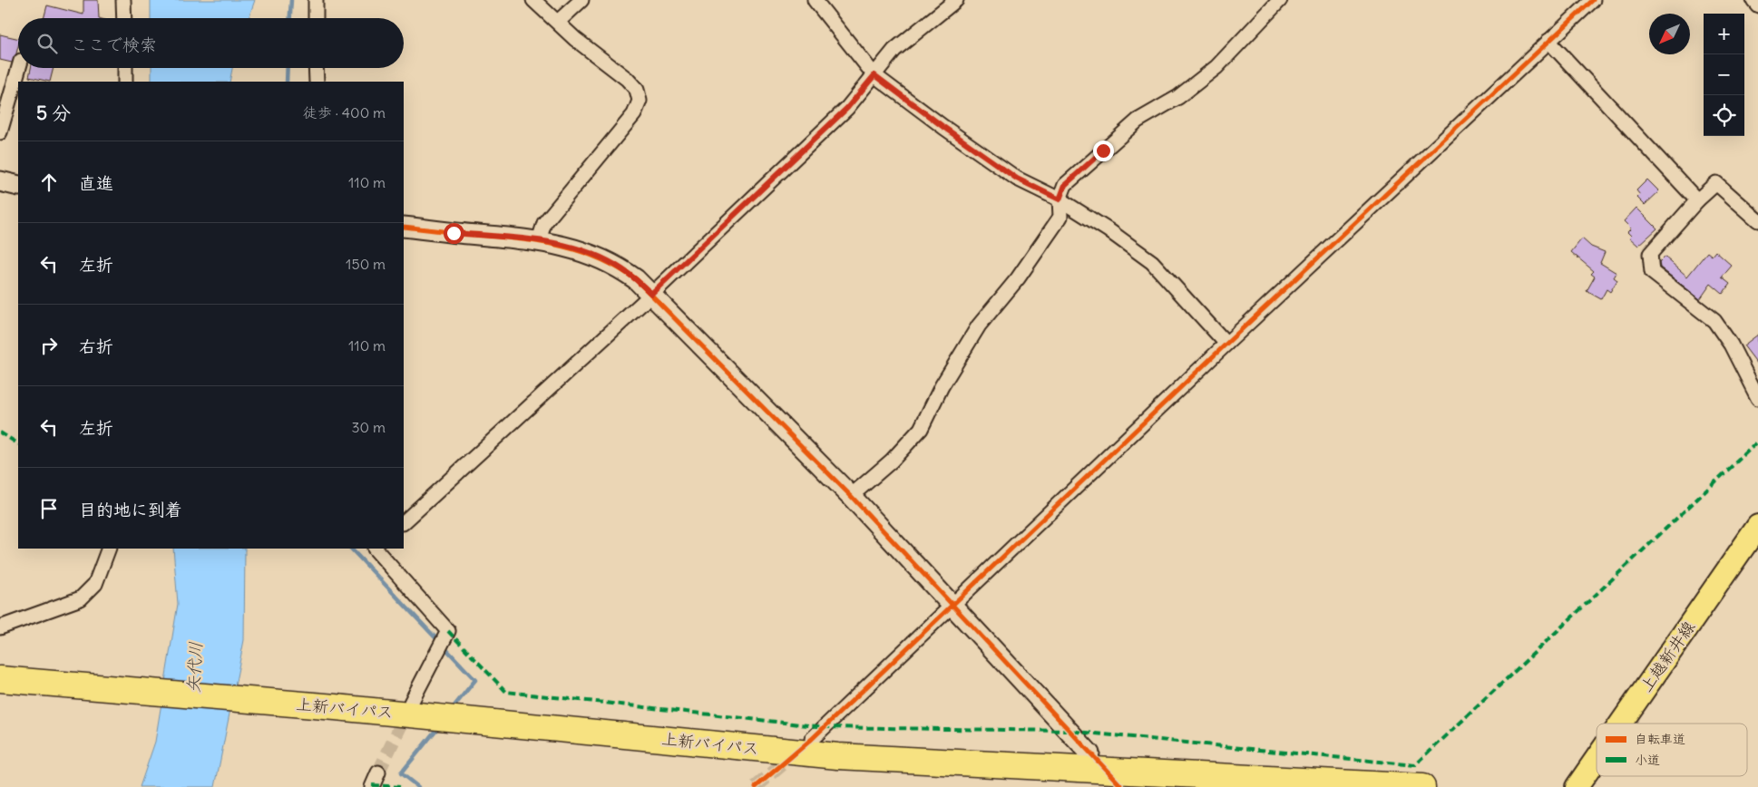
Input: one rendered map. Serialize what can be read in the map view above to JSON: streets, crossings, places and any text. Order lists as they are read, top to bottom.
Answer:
{
  "streets": {
    "highway": ["上新バイパス"],
    "main road": ["上越新井線"]
  },
  "water": ["矢代川"],
  "legend": ["自転車道", "小道"],
  "north": "bottom left",
  "page": {
    "map_buttons": ["+", "−"],
    "search": "ここで検索",
    "heading": ["5 分", "徒歩 · 400 m"],
    "list": [
      ["直進", "110 m"],
      ["左折", "150 m"],
      ["右折", "110 m"],
      ["左折", "30 m"],
      "目的地に到着"
    ]
  }
}
